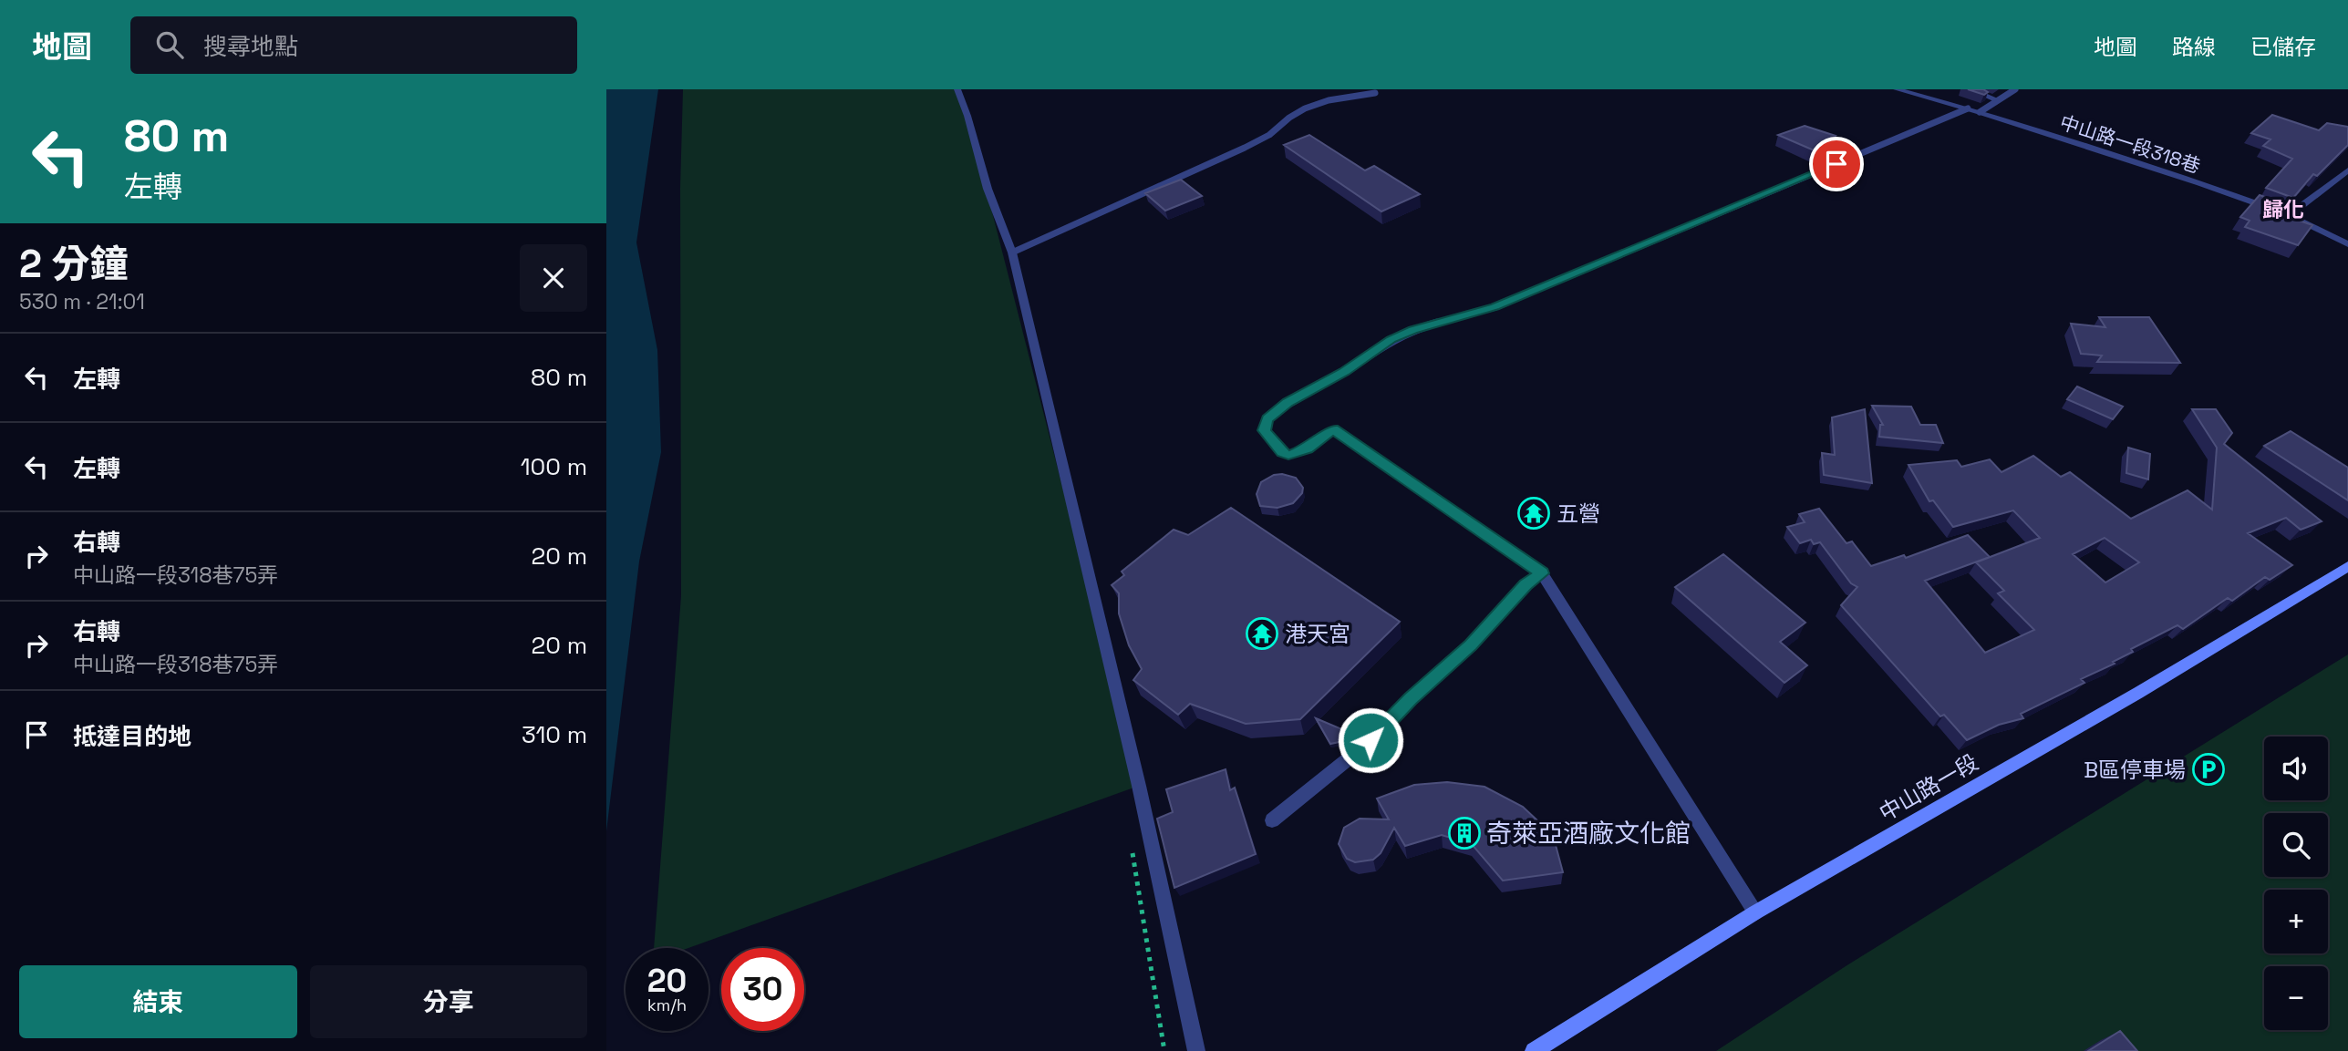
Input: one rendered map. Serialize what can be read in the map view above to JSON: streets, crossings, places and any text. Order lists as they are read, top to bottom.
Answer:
{
  "streets": {
    "street": ["中山路一段318巷", "中山路一段"]
  },
  "districts": ["歸化"],
  "places": {
    "temple": ["五營", "港天宮"],
    "parking": ["B區停車場"],
    "building": ["奇萊亞酒廠文化館"]
  },
  "page": {
    "header": "地圖",
    "search": "搜尋地點",
    "nav": ["地圖", "路線", "已儲存"],
    "turn": ["80 m", "左轉"],
    "heading": ["2 分鐘", "530 m · 21:01"],
    "list": [
      {
        "name": "左轉",
        "value": "80 m"
      },
      {
        "name": "左轉",
        "value": "100 m"
      },
      {
        "name": "右轉",
        "note": "中山路一段318巷75弄",
        "value": "20 m"
      },
      {
        "name": "右轉",
        "note": "中山路一段318巷75弄",
        "value": "20 m"
      },
      {
        "name": "抵達目的地",
        "value": "310 m"
      }
    ],
    "map_buttons": ["+", "−"],
    "speed": "20 km/h",
    "limit": "30",
    "buttons": ["結束", "分享"]
  }
}
